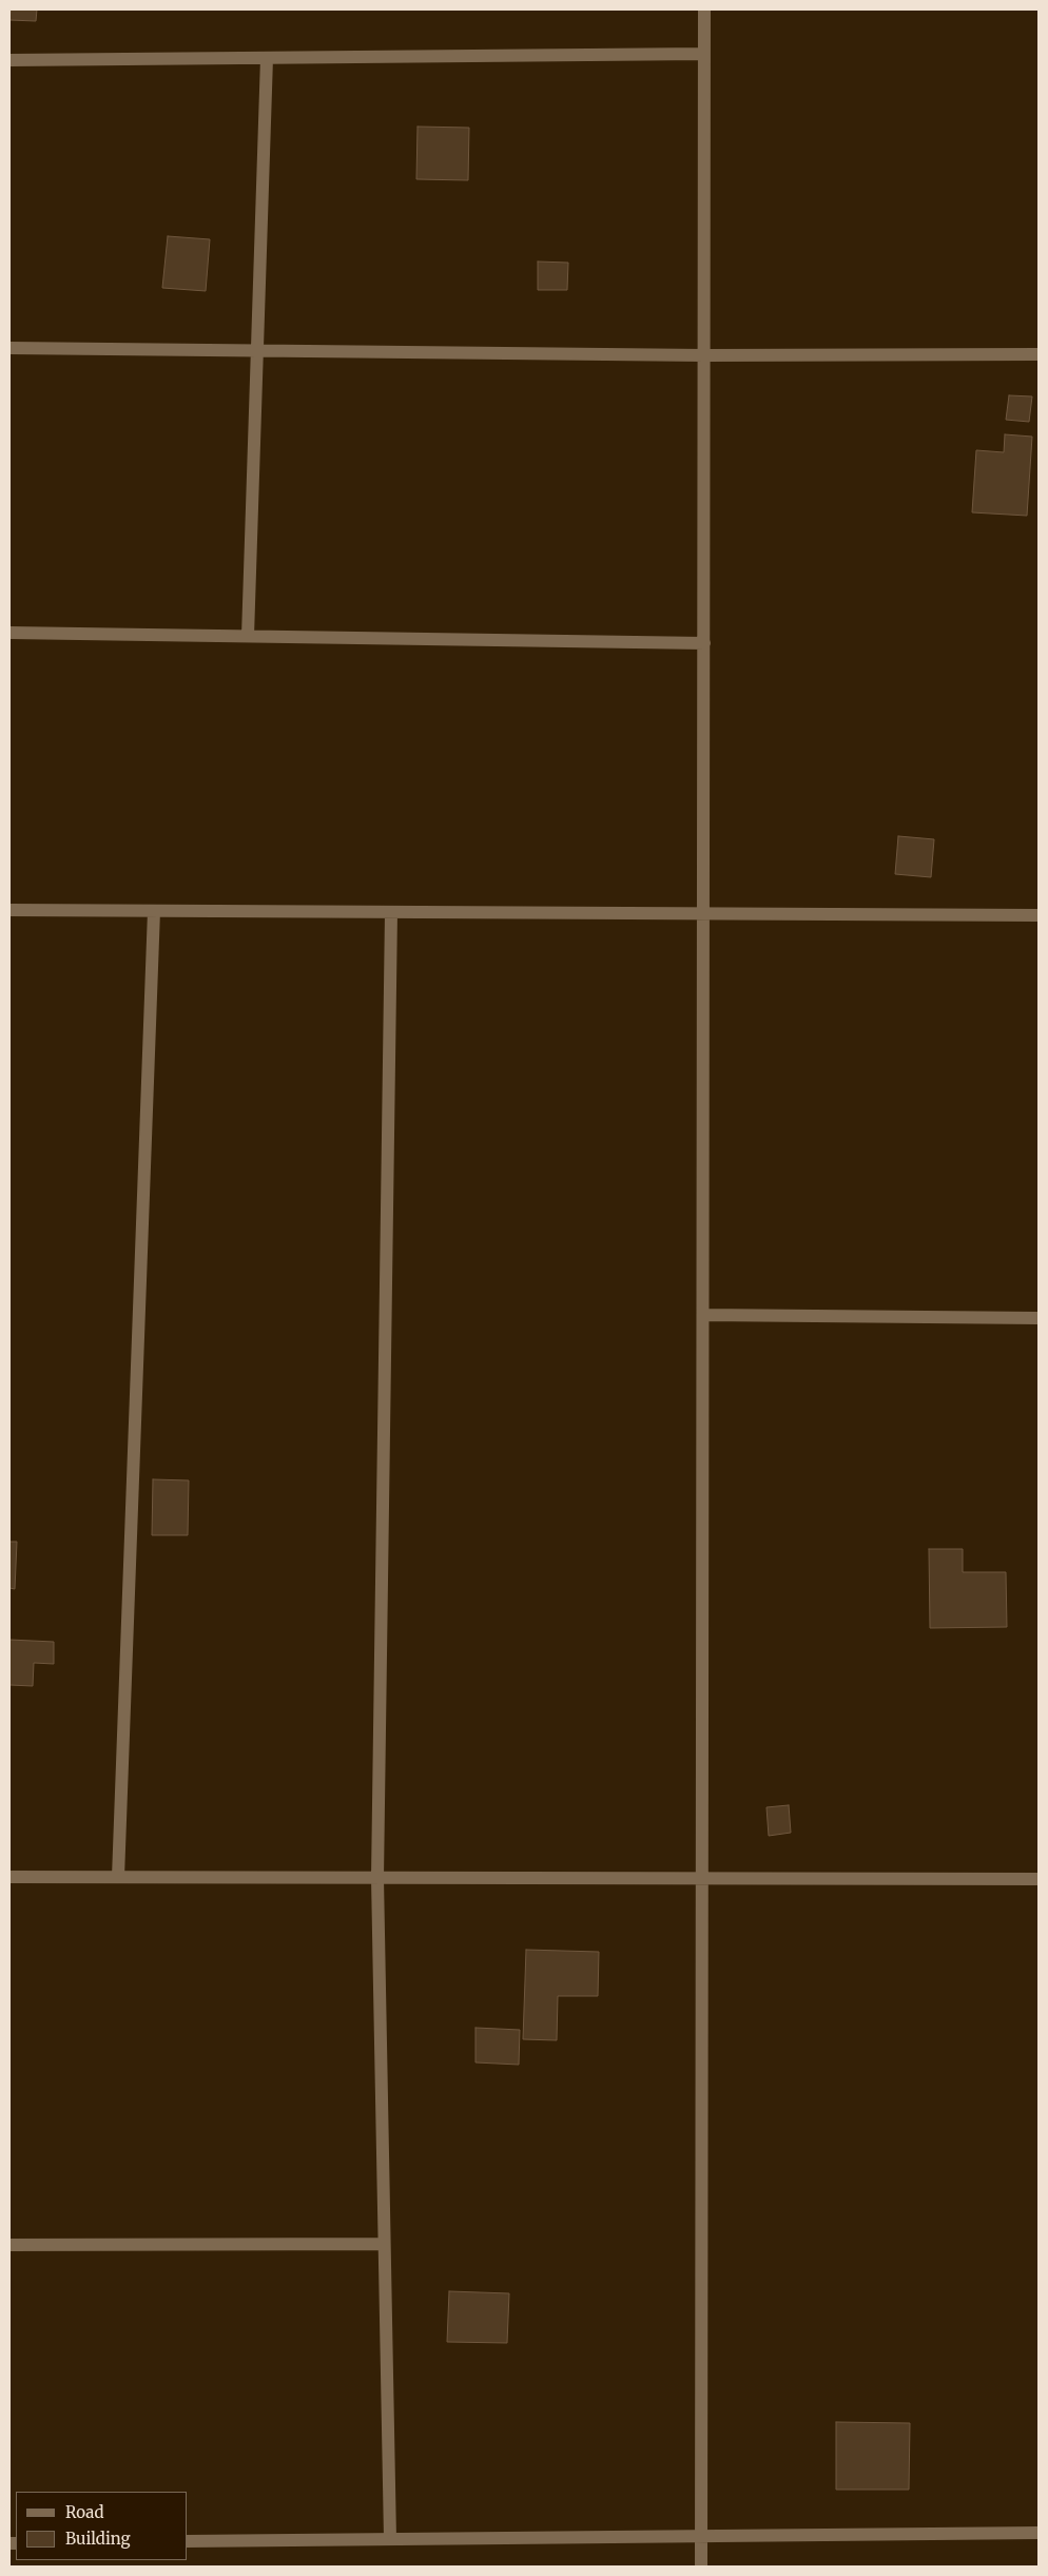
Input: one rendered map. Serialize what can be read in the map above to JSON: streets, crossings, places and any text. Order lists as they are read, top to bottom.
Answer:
{
  "legend": ["Road", "Building"]
}
